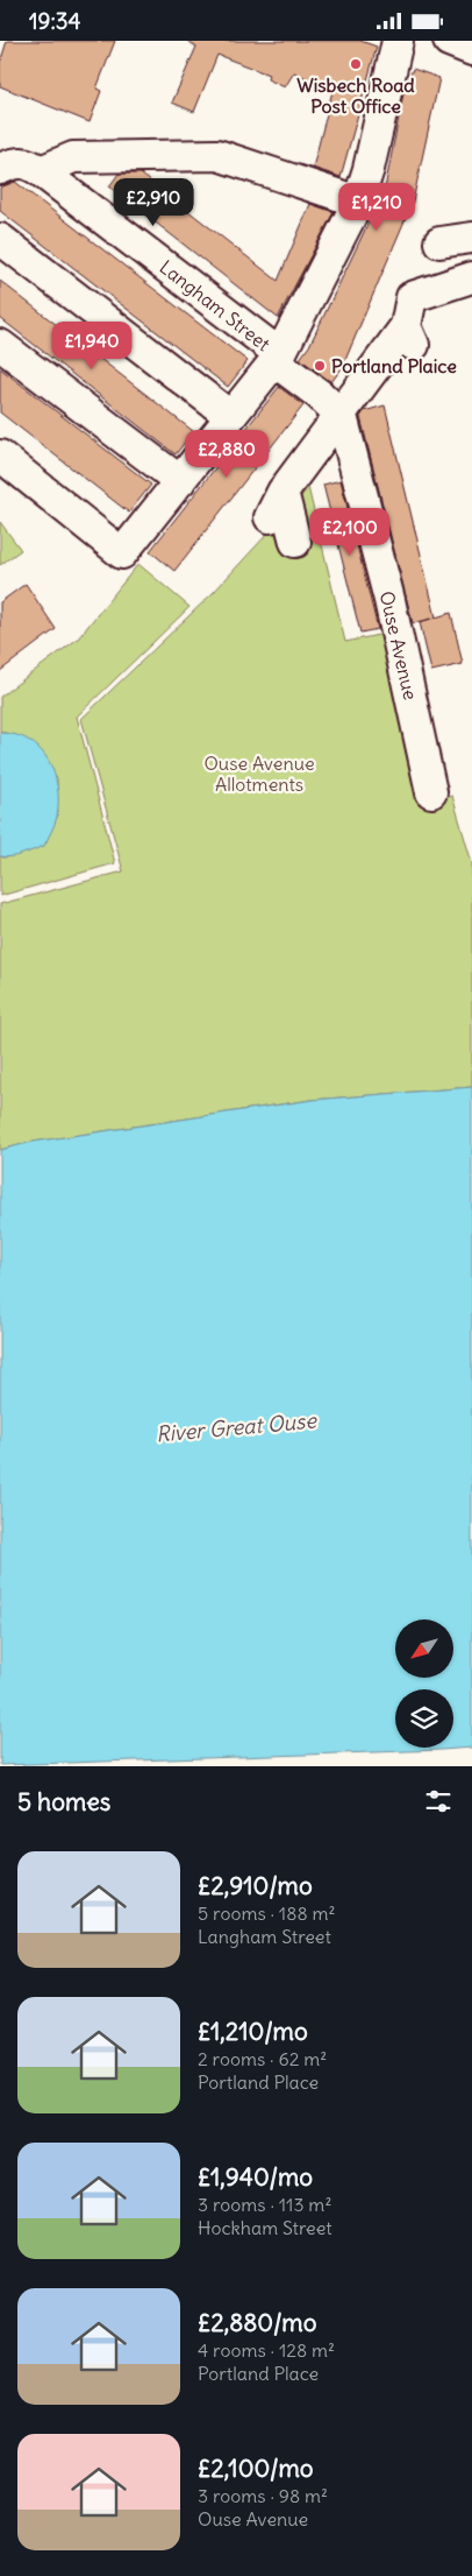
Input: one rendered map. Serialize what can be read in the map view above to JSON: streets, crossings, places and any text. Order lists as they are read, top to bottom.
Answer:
{
  "streets": {
    "street": ["Langham Street", "Ouse Avenue"]
  },
  "water": ["River Great Ouse"],
  "parks": ["Ouse Avenue Allotments"],
  "places": ["Wisbech Road Post Office", "Portland Plaice"],
  "north": "bottom left",
  "page": {
    "status": "19:34",
    "price": [
      "£2,910",
      "£1,210",
      "£1,940",
      "£2,880",
      "£2,100"
    ],
    "heading": "5 homes",
    "list": [
      {
        "name": "£2,910/mo",
        "note": "5 rooms · 188 m² · Langham Street"
      },
      {
        "name": "£1,210/mo",
        "note": "2 rooms · 62 m² · Portland Place"
      },
      {
        "name": "£1,940/mo",
        "note": "3 rooms · 113 m² · Hockham Street"
      },
      {
        "name": "£2,880/mo",
        "note": "4 rooms · 128 m² · Portland Place"
      },
      {
        "name": "£2,100/mo",
        "note": "3 rooms · 98 m² · Ouse Avenue"
      }
    ]
  }
}
